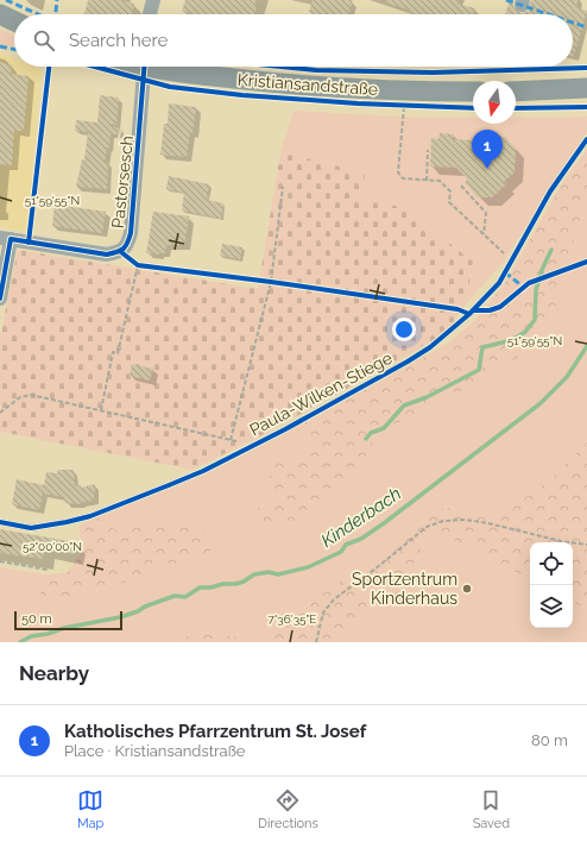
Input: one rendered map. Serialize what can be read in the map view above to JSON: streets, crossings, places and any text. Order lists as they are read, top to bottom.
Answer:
{
  "streets": {
    "street": ["Kristiansandstraße", "Pastorsesch"],
    "lane": ["Paula-Wilken-Stiege"]
  },
  "water": ["Kinderbach"],
  "places": ["Sportzentrum Kinderhaus"],
  "scale_bar": "50 m",
  "north": "bottom",
  "page": {
    "search": "Search here",
    "pins": "1",
    "scale": "50 m",
    "heading": "Nearby",
    "list": [
      {
        "mark": "1",
        "name": "Katholisches Pfarrzentrum St. Josef",
        "note": "Place · Kristiansandstraße",
        "value": "80 m"
      }
    ],
    "nav": ["Map", "Directions", "Saved"]
  },
  "coordinates": ["51°59'55\"N", "52°00'00\"N", "7°36'35\"E"]
}
